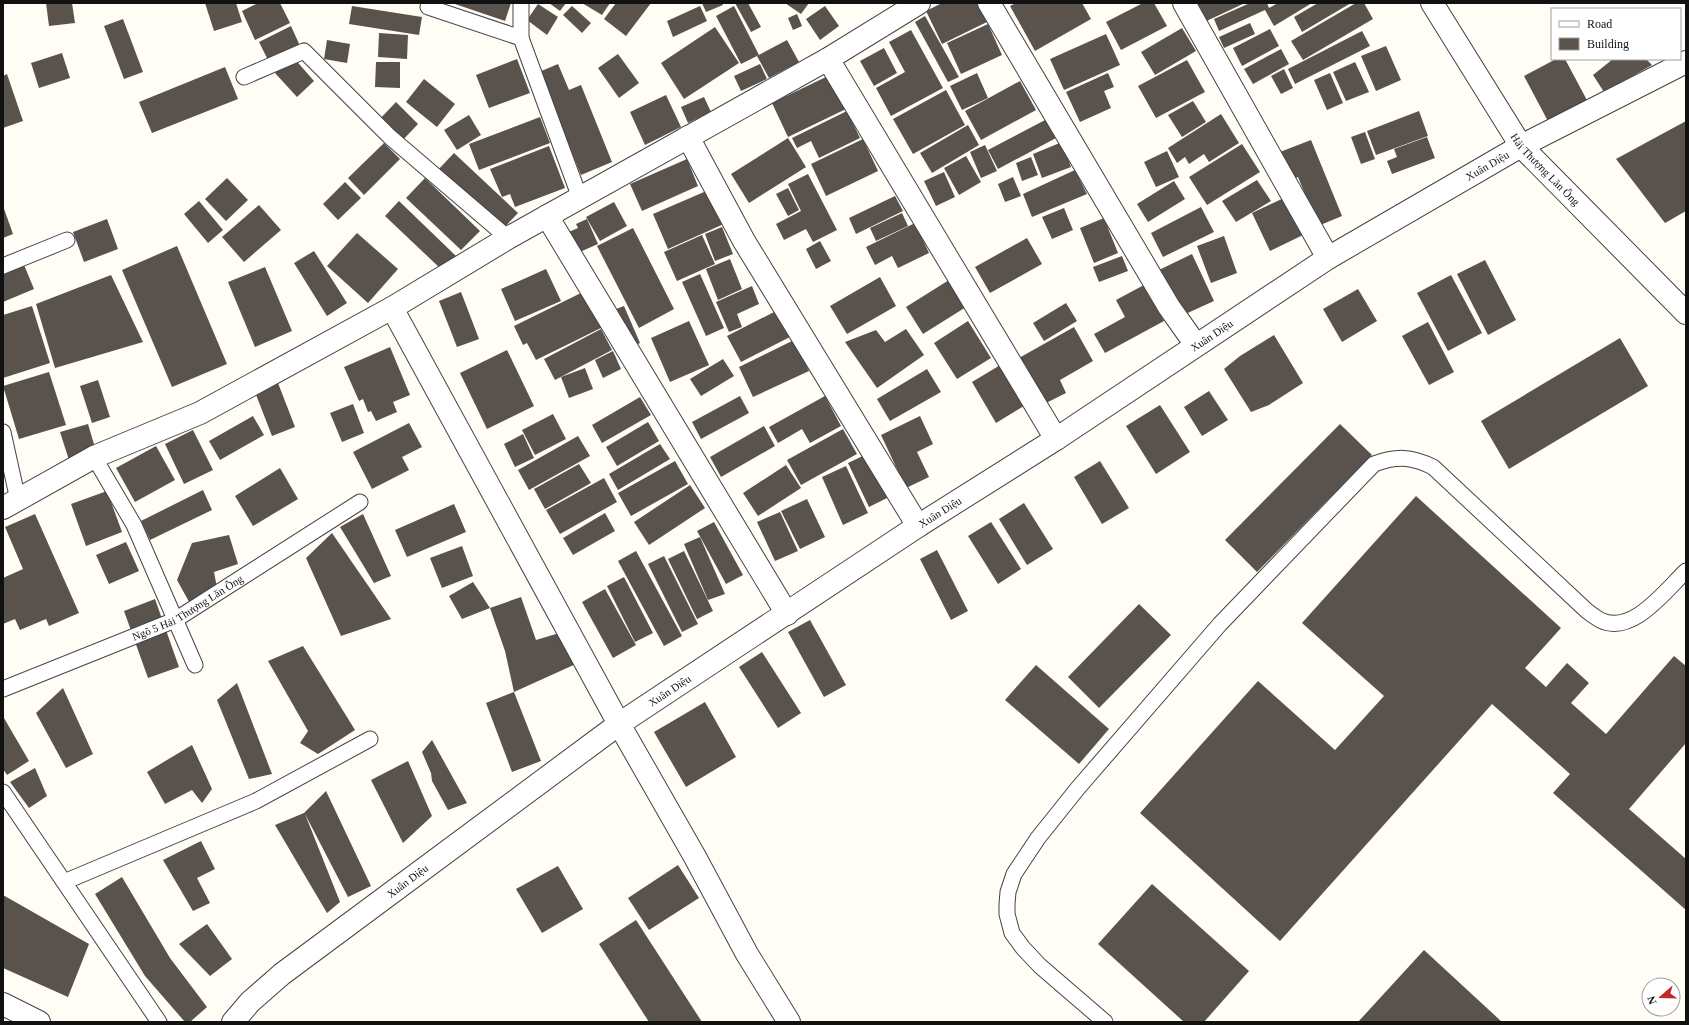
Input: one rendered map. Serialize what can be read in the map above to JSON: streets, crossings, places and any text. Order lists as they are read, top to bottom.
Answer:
{
  "streets": {
    "street": ["Xuân Diệu", "Hải Thượng Lãn Ông"],
    "lane": ["Ngõ 5 Hải Thượng Lãn Ông"]
  },
  "crossings": [
    ["Xuân Diệu", "Hải Thượng Lãn Ông"]
  ],
  "legend": ["Road", "Building"],
  "north": "left"
}
